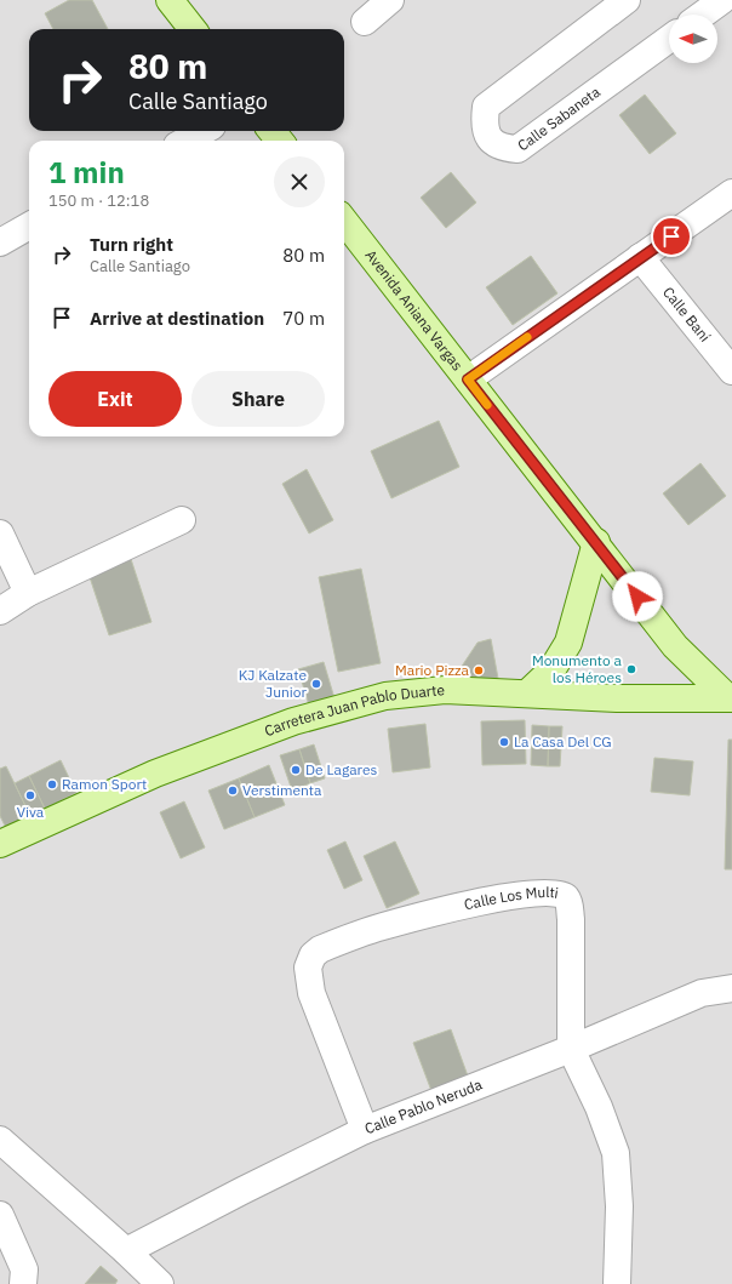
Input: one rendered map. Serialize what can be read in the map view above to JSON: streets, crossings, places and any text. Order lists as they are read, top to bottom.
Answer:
{
  "streets": {
    "main road": ["Avenida Aniana Vargas", "Carretera Juan Pablo Duarte"],
    "street": [
      "Calle Sabaneta",
      "Calle Baní",
      "Calle Los Multi",
      "Calle Pablo Neruda"
    ]
  },
  "crossings": [
    ["Avenida Aniana Vargas", "Carretera Juan Pablo Duarte"],
    ["Calle Los Multi", "Calle Pablo Neruda"]
  ],
  "places": [
    "Monumento a los Héroes",
    "Mario Pizza",
    "KJ Kalzate Junior",
    "La Casa Del CG",
    "De Lagares",
    "Ramon Sport",
    "Verstimenta",
    "Viva"
  ],
  "north": "left",
  "page": {
    "turn": ["80 m", "Calle Santiago"],
    "heading": ["1 min", "150 m · 12:18"],
    "list": [
      {
        "name": "Turn right",
        "note": "Calle Santiago",
        "value": "80 m"
      },
      {
        "name": "Arrive at destination",
        "value": "70 m"
      }
    ],
    "buttons": ["Exit", "Share"]
  }
}
